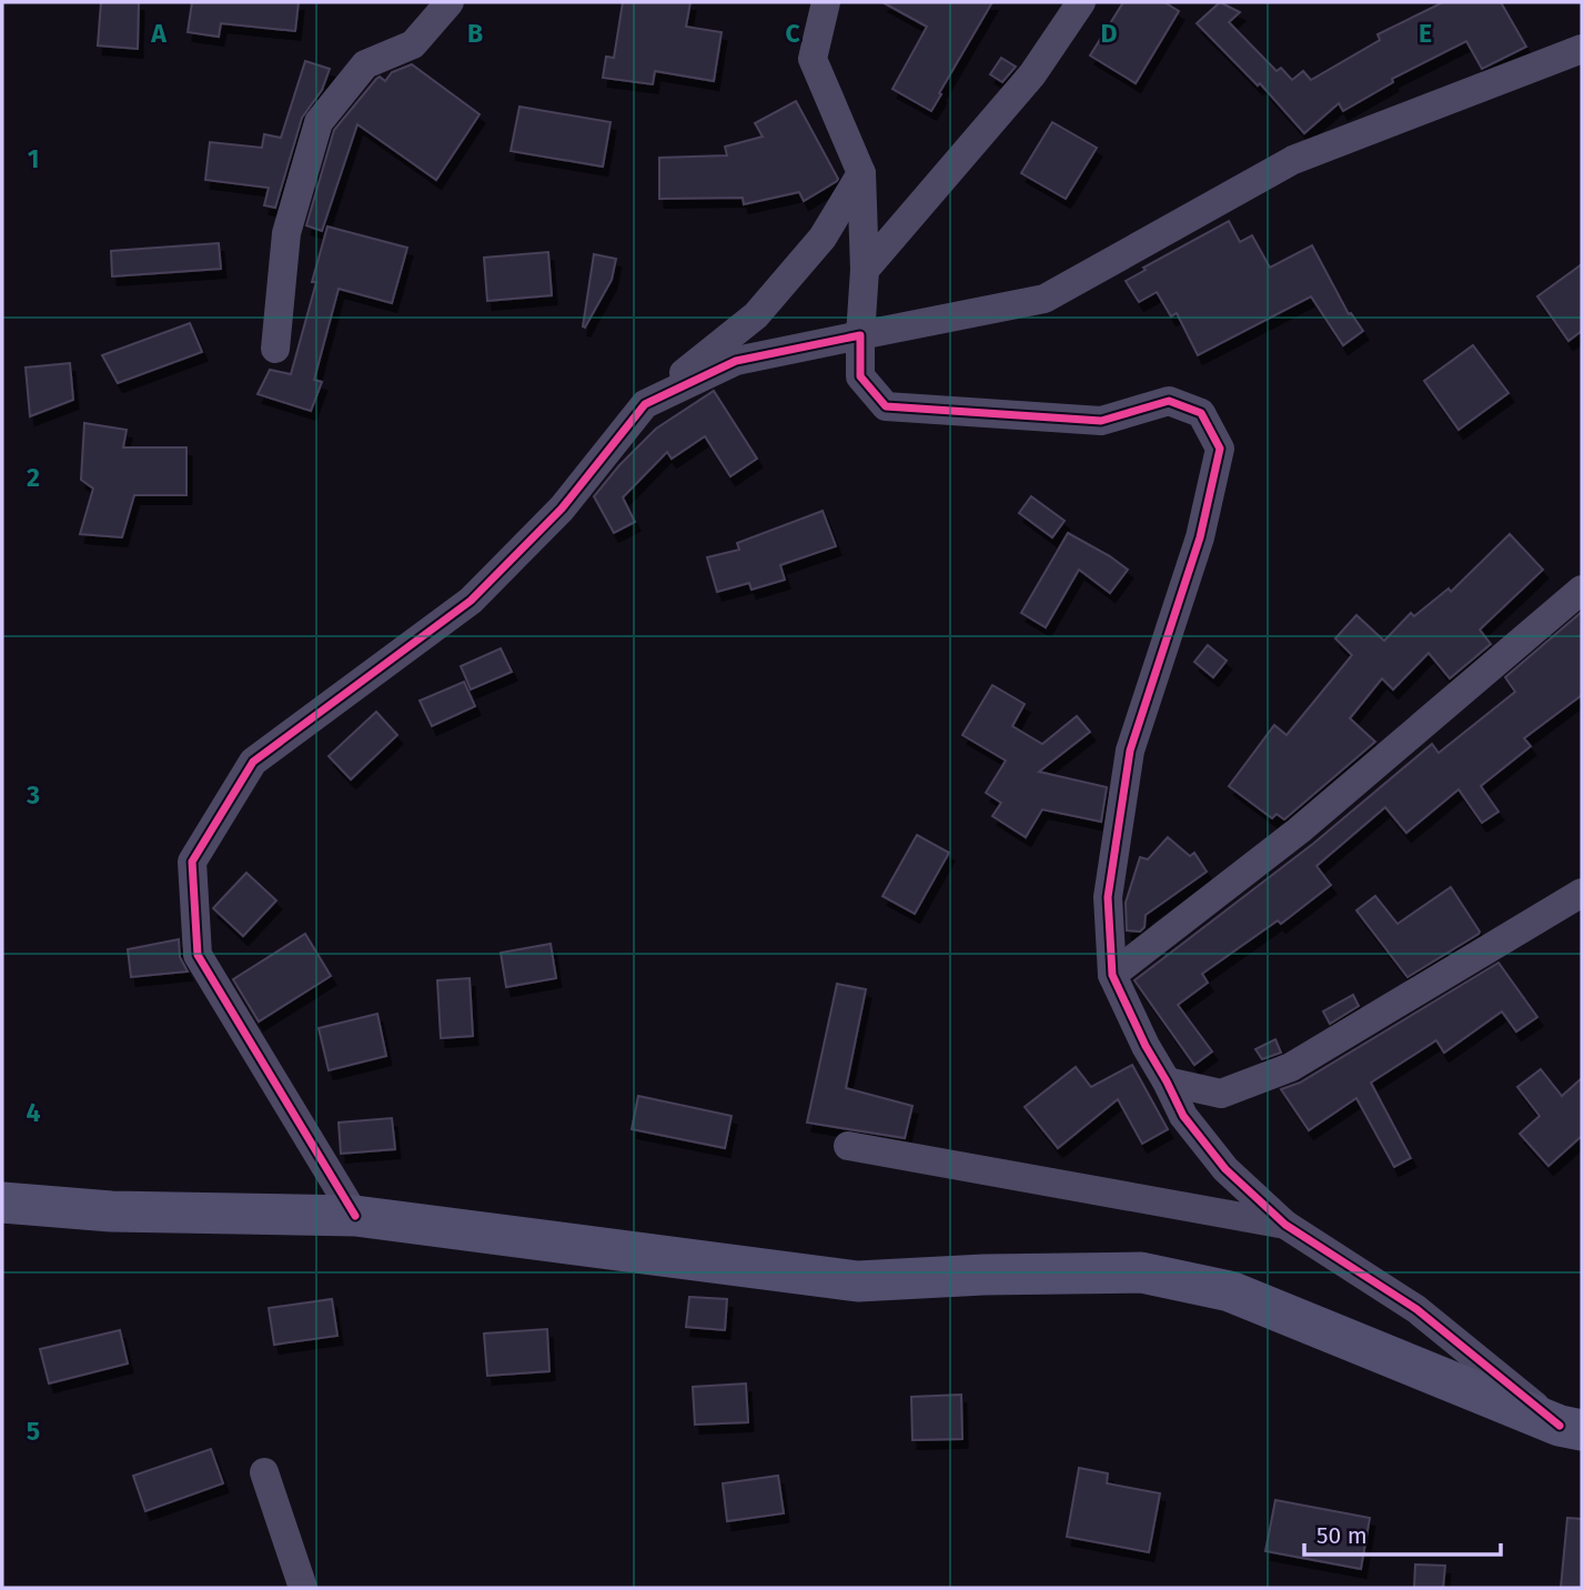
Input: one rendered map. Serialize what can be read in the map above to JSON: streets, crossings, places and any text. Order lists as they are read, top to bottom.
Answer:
{
  "scale_bar": "50 m",
  "grid": {
    "columns": [
      "A",
      "B",
      "C",
      "D",
      "E"
    ],
    "rows": [
      "1",
      "2",
      "3",
      "4",
      "5"
    ]
  }
}
